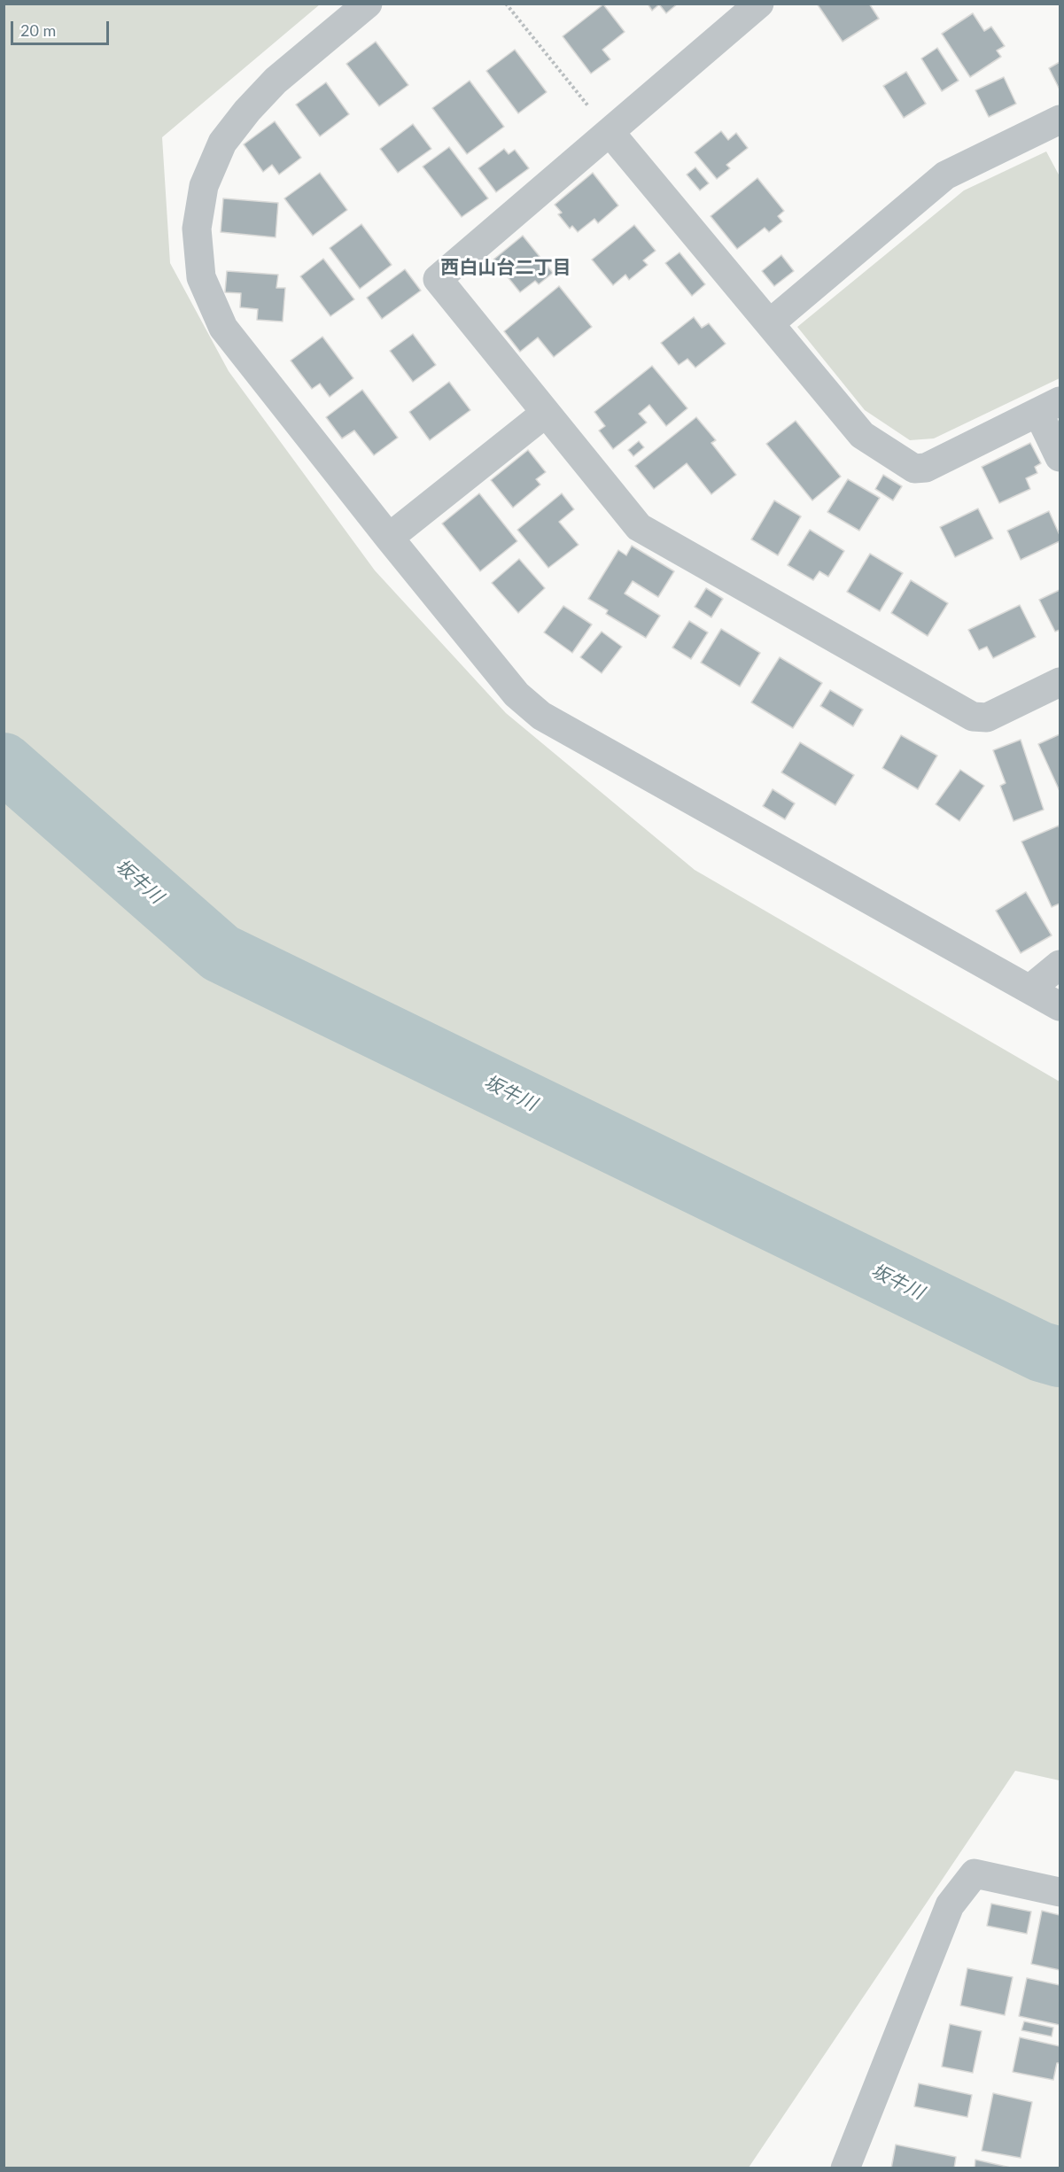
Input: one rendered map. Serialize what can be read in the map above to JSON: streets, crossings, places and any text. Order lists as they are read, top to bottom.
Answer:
{
  "districts": ["西白山台二丁目"],
  "water": ["坂牛川"],
  "scale_bar": "20 m"
}
